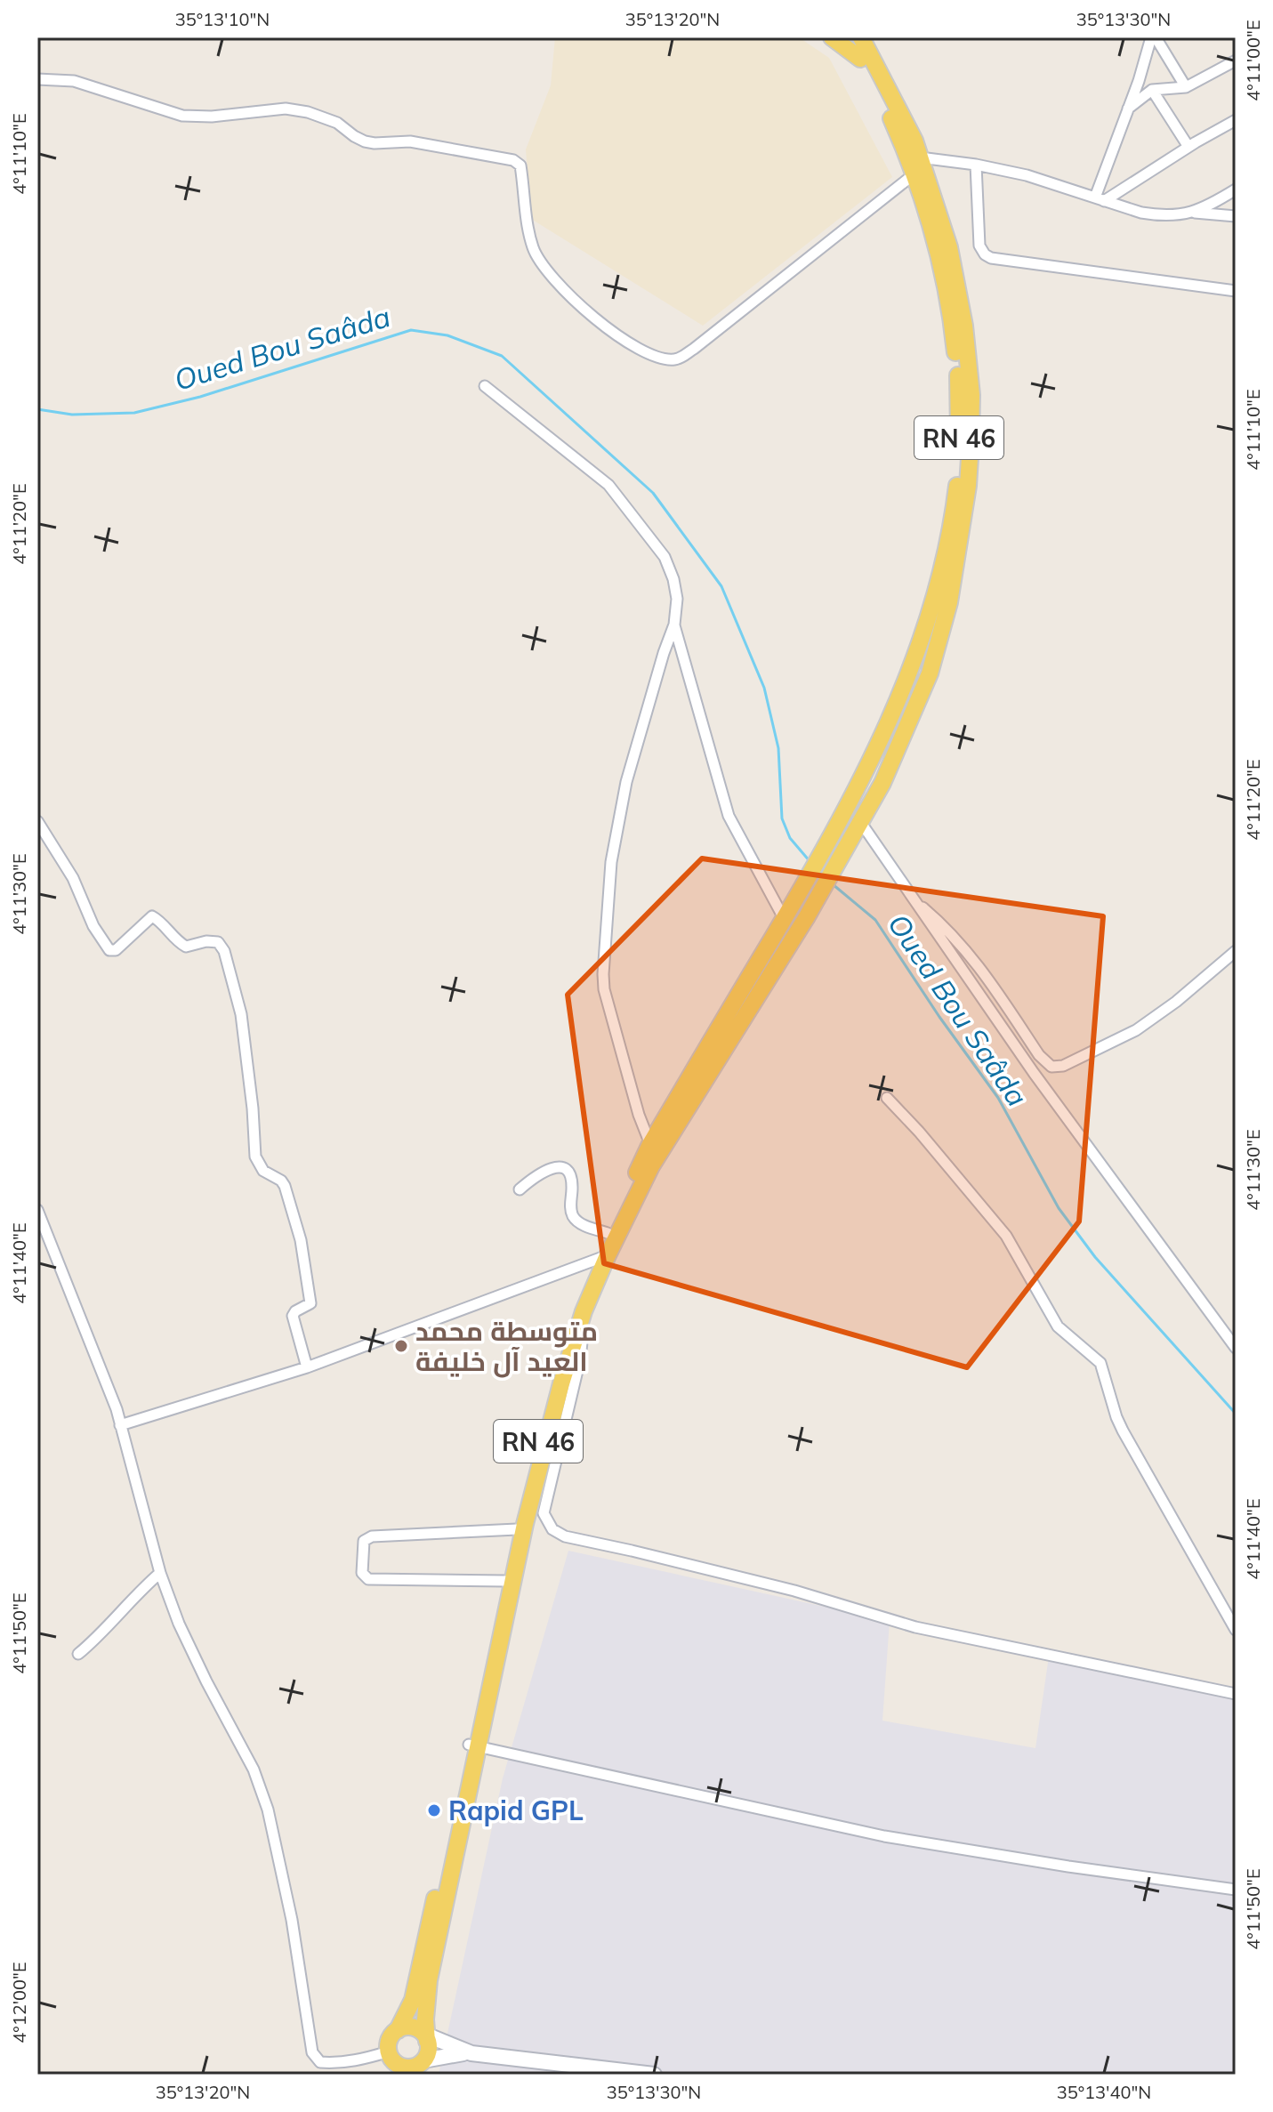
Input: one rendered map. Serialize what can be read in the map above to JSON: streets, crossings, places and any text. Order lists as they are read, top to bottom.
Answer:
{
  "streets": {
    "main road": ["RN 46"]
  },
  "water": ["Oued Bou Saâda"],
  "places": ["متوسطة محمد العيد آل خليفة", "Rapid GPL"],
  "coordinates": [
    "35°13'10\"N",
    "35°13'20\"N",
    "35°13'30\"N",
    "4°11'00\"E",
    "4°11'10\"E",
    "4°11'20\"E",
    "4°11'30\"E",
    "4°11'40\"E",
    "4°11'50\"E",
    "4°12'00\"E",
    "35°13'40\"N"
  ]
}
